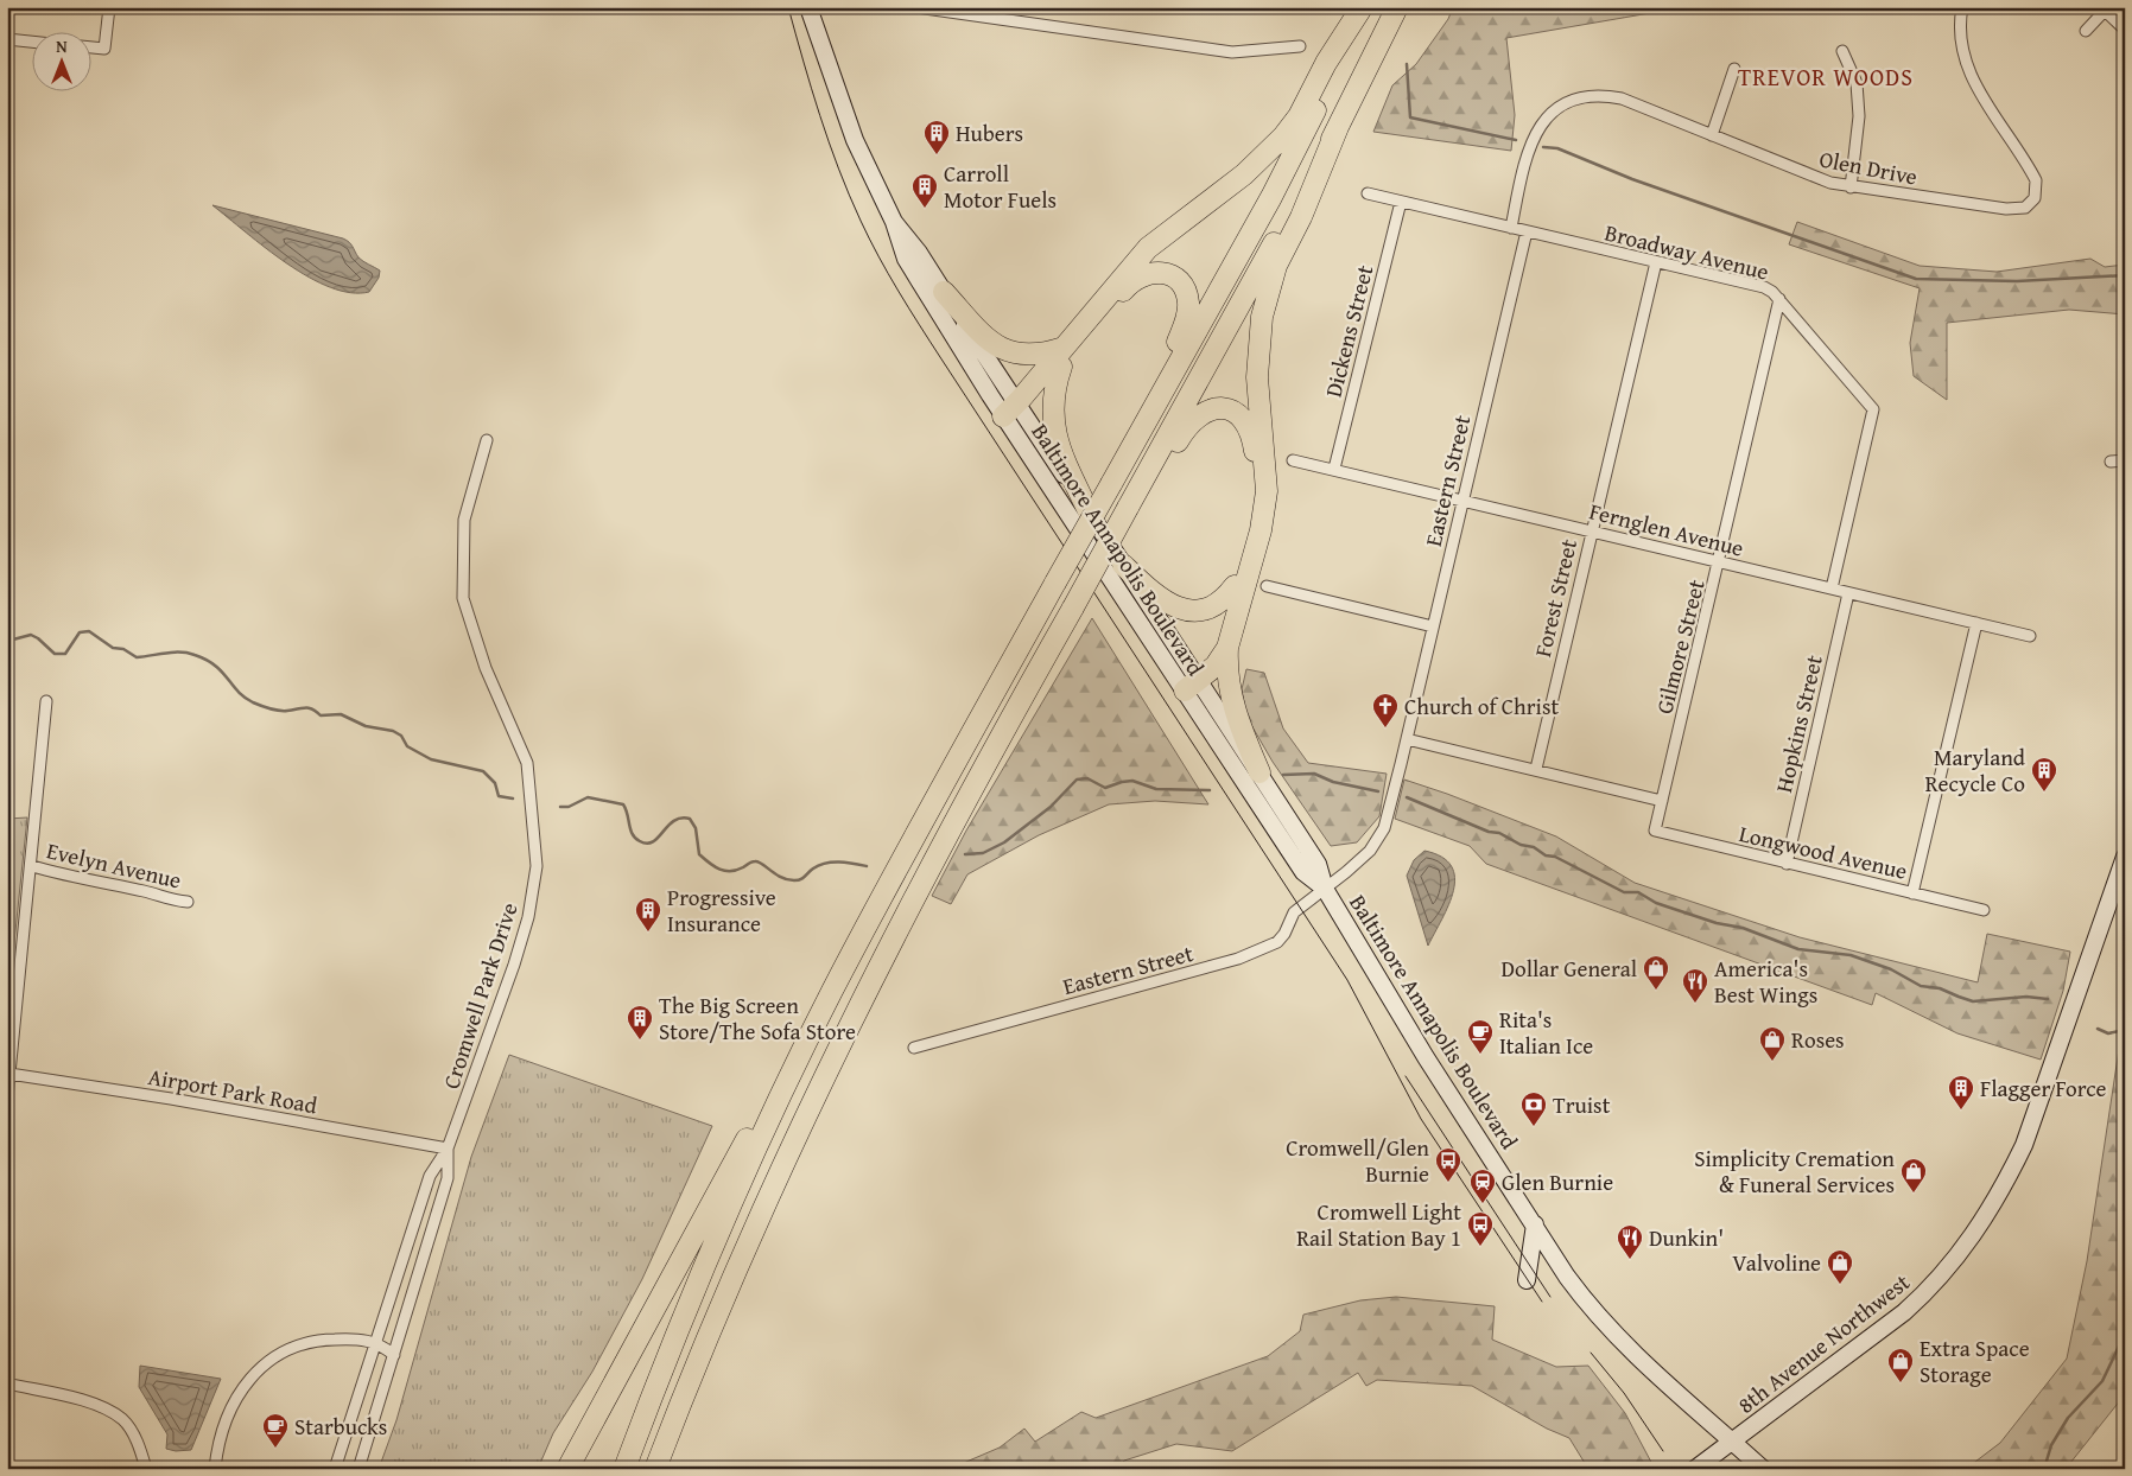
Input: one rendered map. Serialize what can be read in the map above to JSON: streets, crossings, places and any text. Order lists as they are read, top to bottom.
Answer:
{
  "streets": {
    "main road": ["Baltimore Annapolis Boulevard", "8th Avenue Northwest"],
    "street": [
      "Olen Drive",
      "Broadway Avenue",
      "Dickens Street",
      "Eastern Street",
      "Fernglen Avenue",
      "Forest Street",
      "Gilmore Street",
      "Hopkins Street",
      "Longwood Avenue",
      "Evelyn Avenue",
      "Cromwell Park Drive",
      "Airport Park Road"
    ]
  },
  "crossings": [
    ["Olen Drive", "Broadway Avenue"],
    ["Broadway Avenue", "Dickens Street"],
    ["Broadway Avenue", "Eastern Street"],
    ["Broadway Avenue", "Fernglen Avenue"],
    ["Broadway Avenue", "Forest Street"],
    ["Broadway Avenue", "Gilmore Street"],
    ["Dickens Street", "Fernglen Avenue"],
    ["Eastern Street", "Fernglen Avenue"],
    ["Eastern Street", "Baltimore Annapolis Boulevard"],
    ["Fernglen Avenue", "Forest Street"],
    ["Fernglen Avenue", "Gilmore Street"],
    ["Fernglen Avenue", "Hopkins Street"],
    ["Baltimore Annapolis Boulevard", "8th Avenue Northwest"],
    ["Gilmore Street", "Longwood Avenue"],
    ["Hopkins Street", "Longwood Avenue"],
    ["Cromwell Park Drive", "Airport Park Road"]
  ],
  "districts": ["TREVOR WOODS"],
  "places": {
    "building": [
      "Hubers",
      "Carroll Motor Fuels",
      "Maryland Recycle Co",
      "Progressive Insurance",
      "The Big Screen Store/The Sofa Store",
      "Flagger Force"
    ],
    "church": ["Church of Christ"],
    "shop": [
      "Dollar General",
      "Roses",
      "Simplicity Cremation & Funeral Services",
      "Valvoline",
      "Extra Space Storage"
    ],
    "restaurant": ["America's Best Wings", "Dunkin'"],
    "cafe": ["Rita's Italian Ice", "Starbucks"],
    "bank": ["Truist"],
    "bus stop": ["Cromwell/Glen Burnie", "Cromwell Light Rail Station Bay 1"],
    "station": ["Glen Burnie"]
  },
  "north": "top"
}
